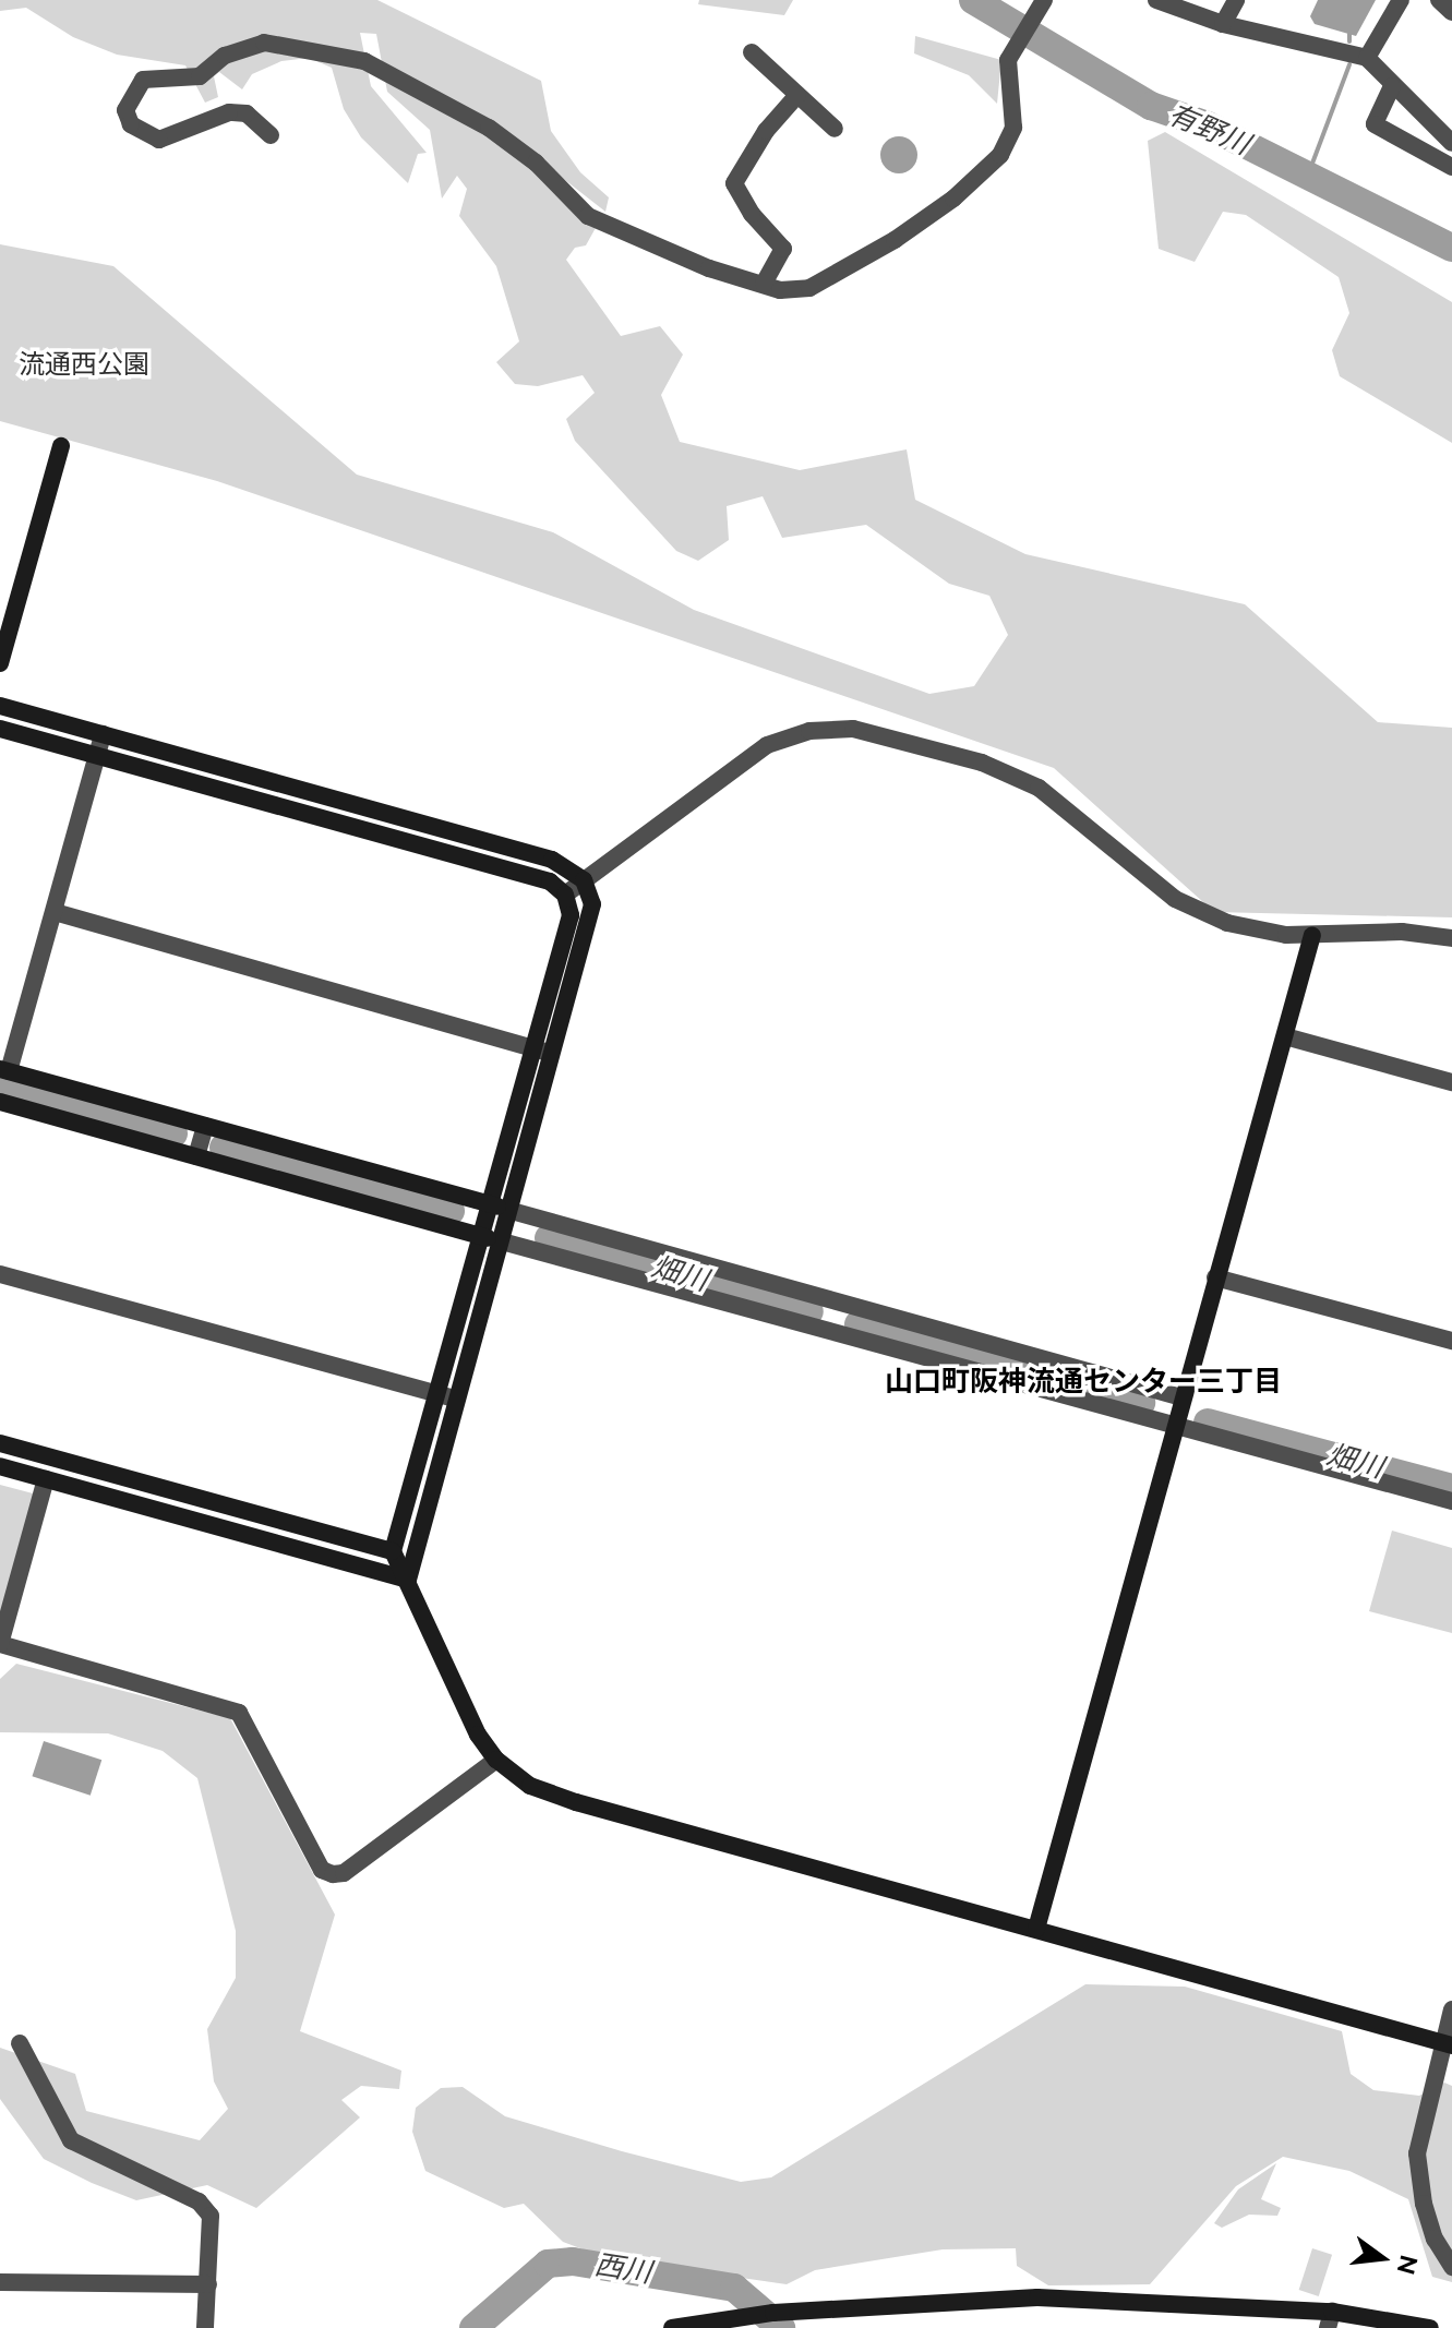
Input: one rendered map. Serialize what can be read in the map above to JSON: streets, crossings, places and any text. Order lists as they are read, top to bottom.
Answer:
{
  "districts": ["山口町阪神流通センター三丁目"],
  "water": ["有野川", "畑川", "西川"],
  "parks": ["流通西公園"],
  "north": "right"
}
